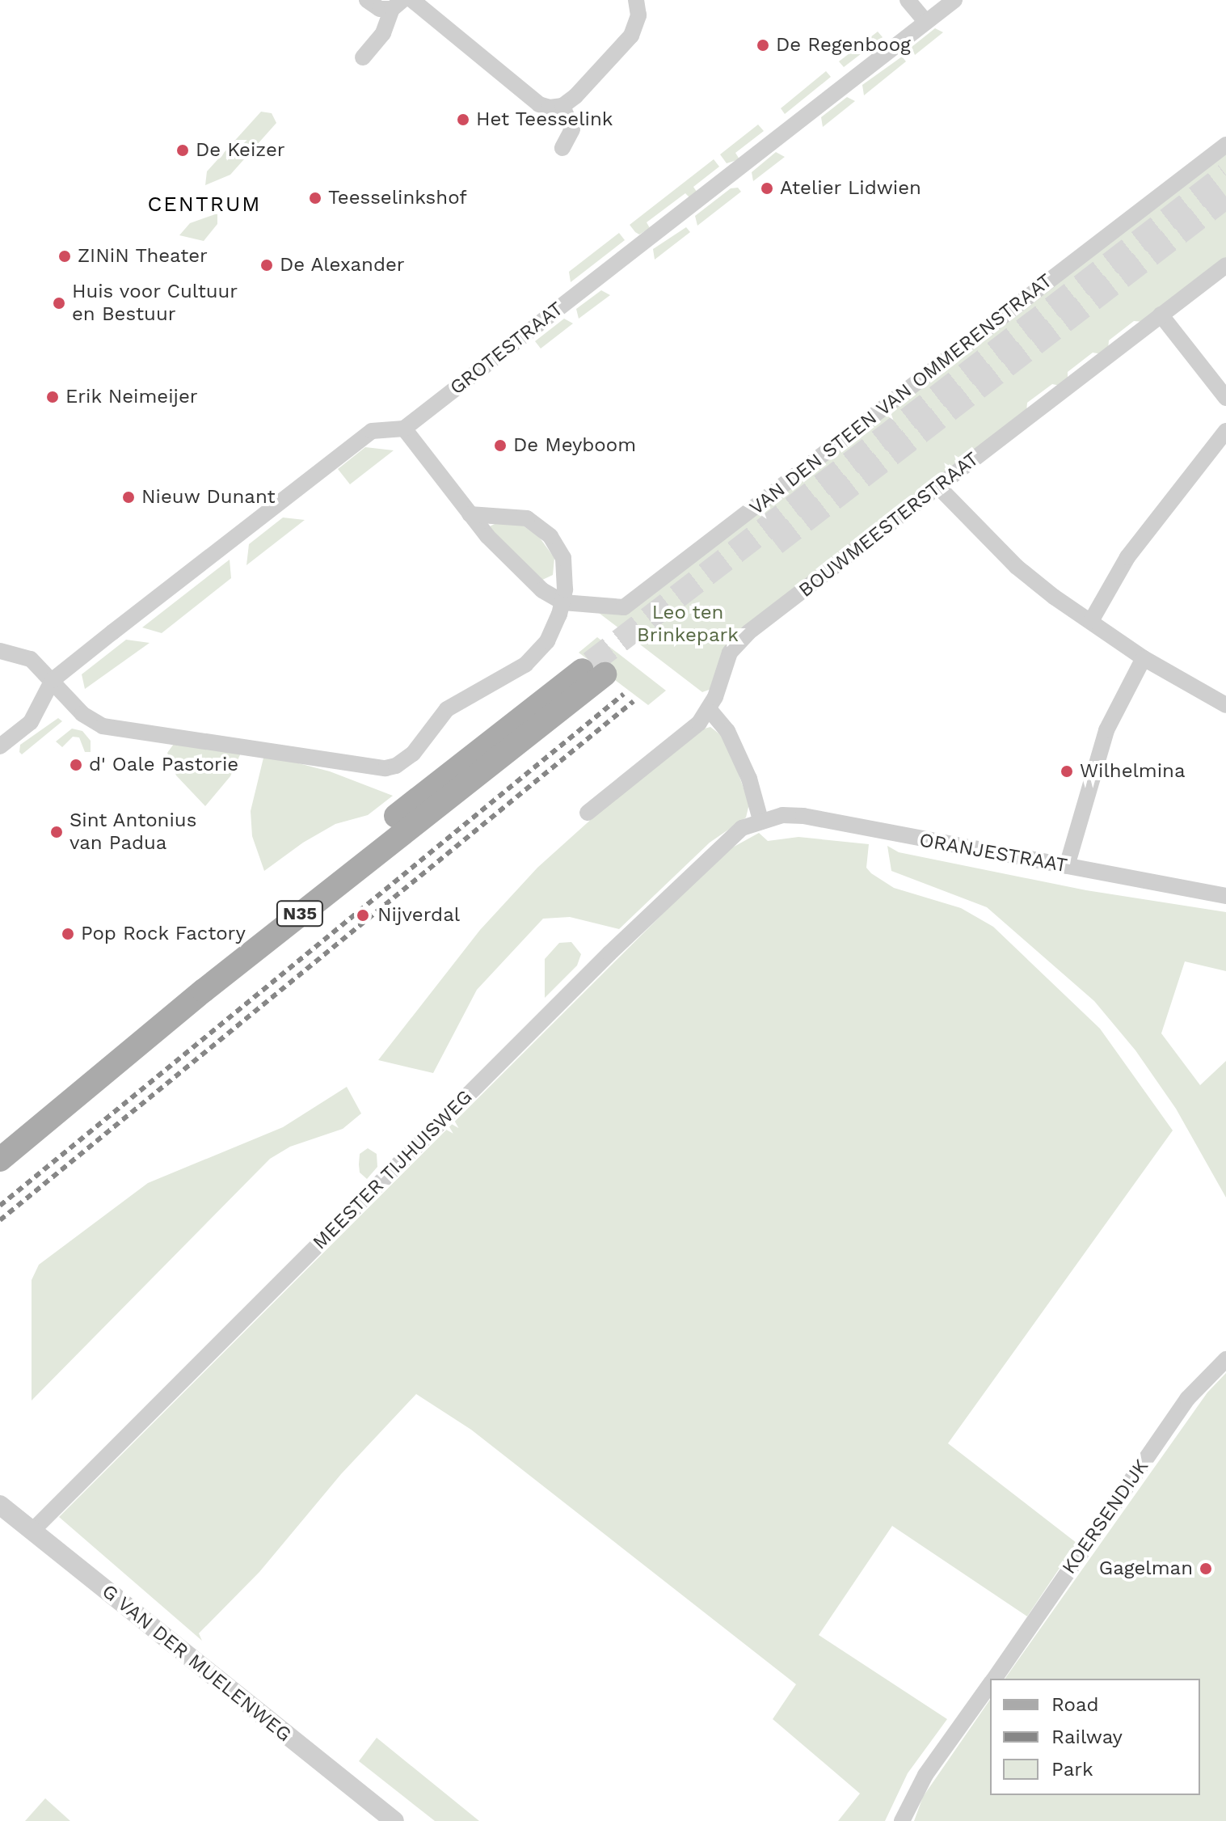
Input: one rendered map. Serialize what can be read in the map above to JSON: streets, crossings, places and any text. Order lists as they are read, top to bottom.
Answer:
{
  "streets": {
    "main road": ["N35"],
    "street": [
      "GROTESTRAAT",
      "VAN DEN STEEN VAN OMMERENSTRAAT",
      "BOUWMEESTERSTRAAT",
      "ORANJESTRAAT",
      "MEESTER TIJHUISWEG",
      "KOERSENDIJK",
      "G VAN DER MUELENWEG"
    ]
  },
  "crossings": [
    ["ORANJESTRAAT", "MEESTER TIJHUISWEG"],
    ["MEESTER TIJHUISWEG", "G VAN DER MUELENWEG"]
  ],
  "districts": ["CENTRUM"],
  "parks": ["Leo ten Brinkepark"],
  "places": [
    "De Regenboog",
    "Het Teesselink",
    "De Keizer",
    "Atelier Lidwien",
    "Teesselinkshof",
    "ZINiN Theater",
    "De Alexander",
    "Huis voor Cultuur en Bestuur",
    "Erik Neimeijer",
    "De Meyboom",
    "Nieuw Dunant",
    "d' Oale Pastorie",
    "Wilhelmina",
    "Sint Antonius van Padua",
    "Nijverdal",
    "Pop Rock Factory",
    "Gagelman"
  ],
  "legend": ["Road", "Railway", "Park"]
}
